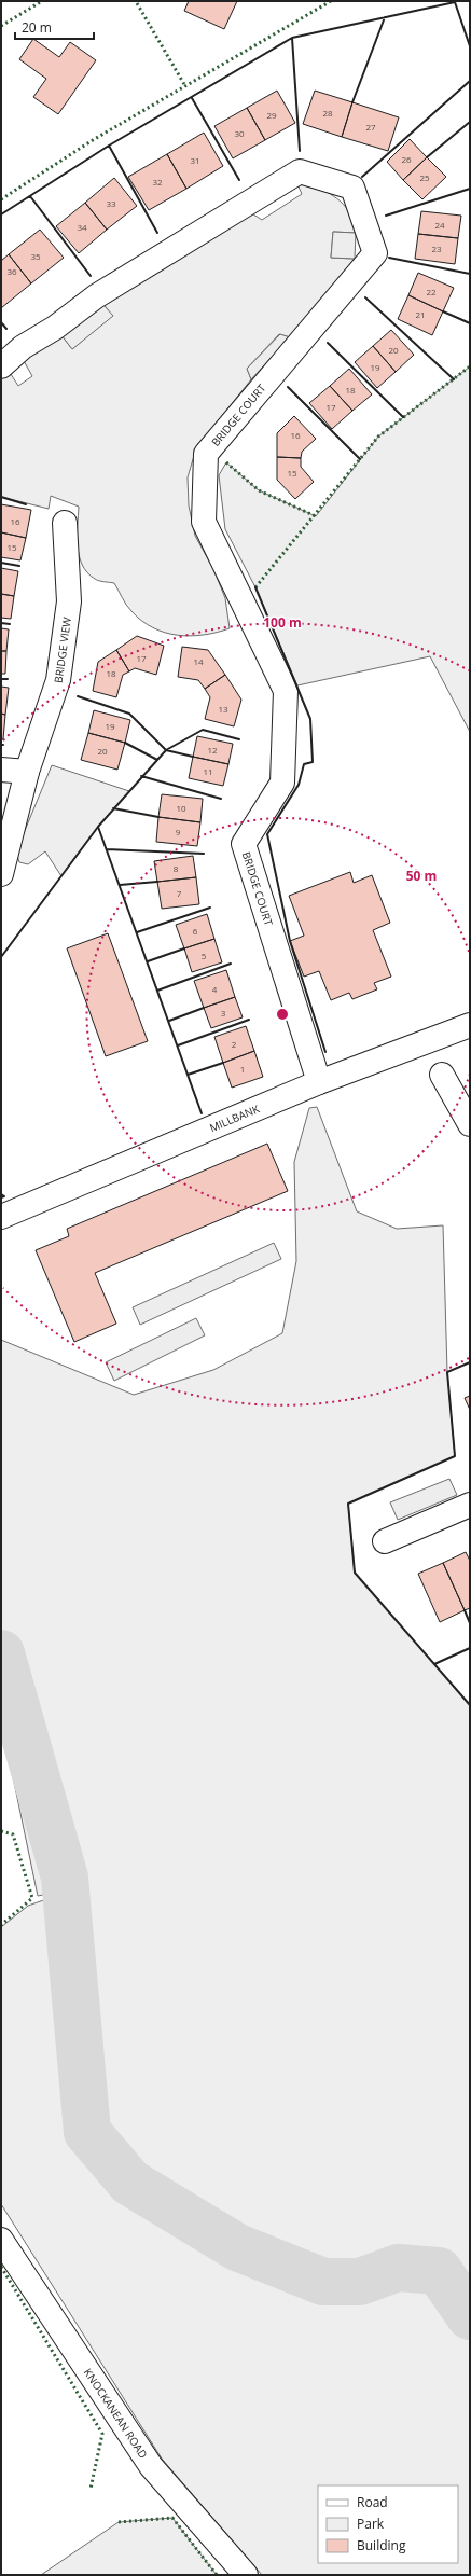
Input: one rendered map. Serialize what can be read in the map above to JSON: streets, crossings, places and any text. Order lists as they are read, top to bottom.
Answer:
{
  "streets": {
    "street": [
      "BRIDGE COURT",
      "BRIDGE VIEW",
      "MILLBANK",
      "KNOCKANEAN ROAD"
    ]
  },
  "crossings": [
    ["BRIDGE COURT", "MILLBANK"]
  ],
  "house_numbers": [
    "28",
    "29",
    "27",
    "30",
    "26",
    "31",
    "25",
    "32",
    "33",
    "24",
    "34",
    "23",
    "35",
    "36",
    "22",
    "21",
    "20",
    "19",
    "18",
    "17",
    "16",
    "15",
    "16",
    "15",
    "17",
    "14",
    "18",
    "13",
    "19",
    "12",
    "20",
    "11",
    "10",
    "9",
    "8",
    "7",
    "6",
    "5",
    "4",
    "3",
    "2",
    "1"
  ],
  "legend": ["Road", "Park", "Building"],
  "scale_bar": "20 m",
  "rings": ["100 m", "50 m"]
}
